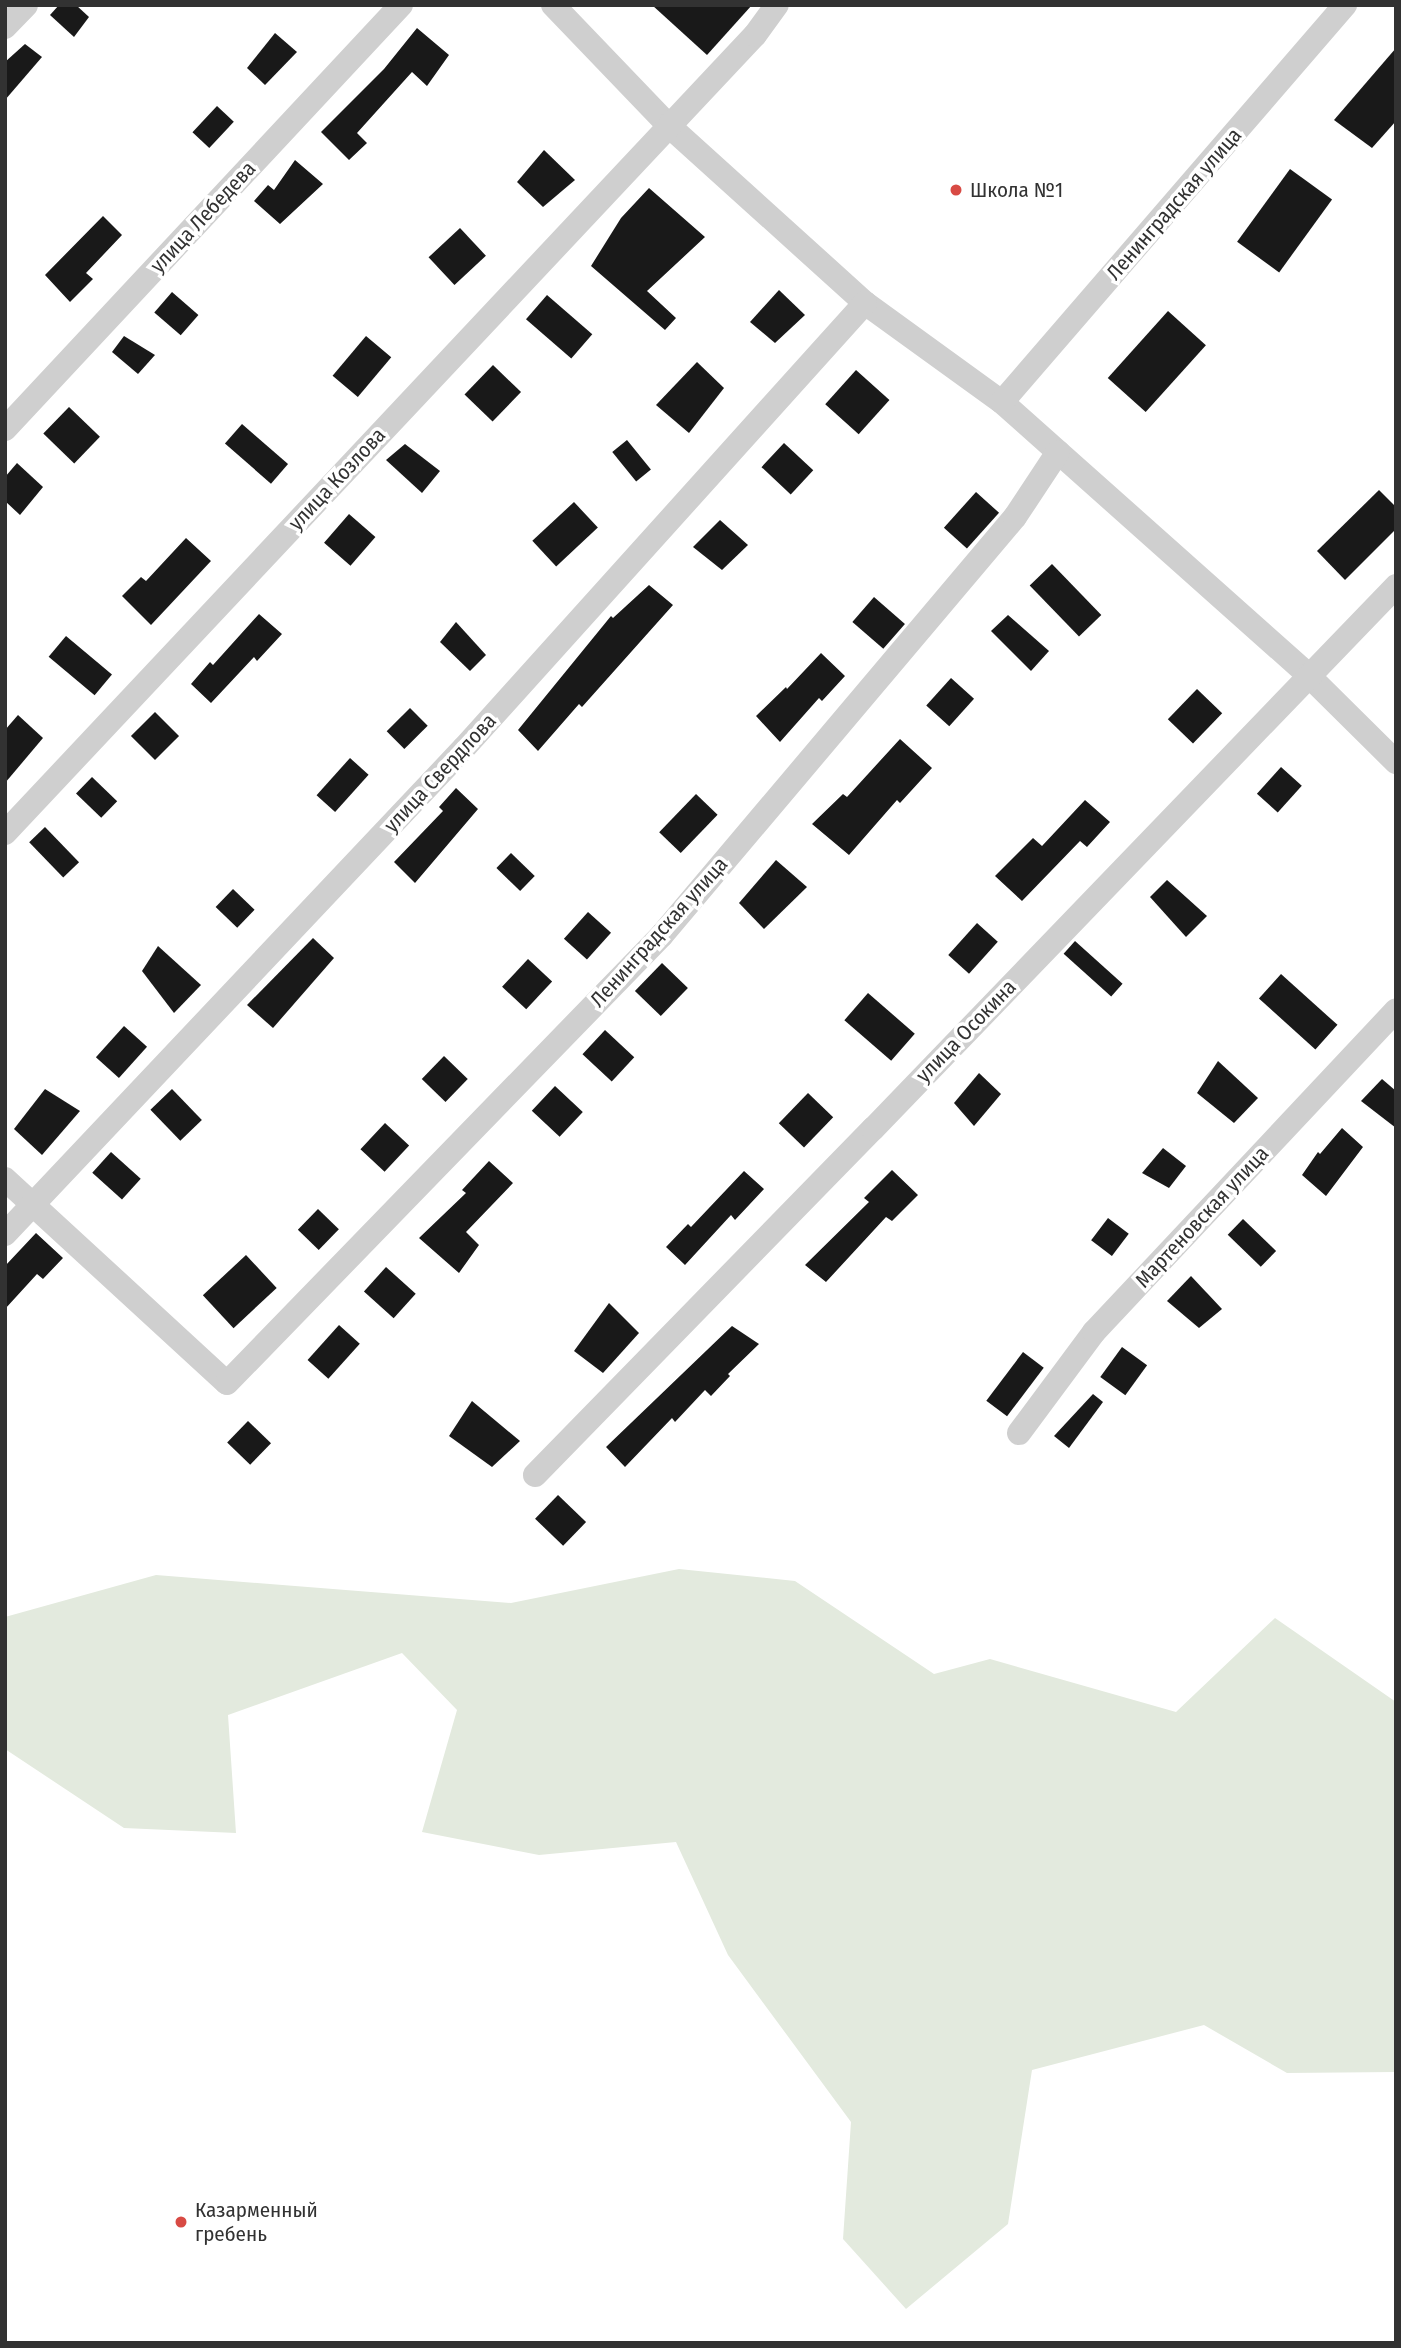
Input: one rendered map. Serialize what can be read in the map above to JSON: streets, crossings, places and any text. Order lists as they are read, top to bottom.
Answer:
{
  "streets": {
    "street": [
      "Ленинградская улица",
      "улица Лебедева",
      "улица Козлова",
      "улица Свердлова",
      "улица Осокина",
      "Мартеновская улица"
    ]
  },
  "crossings": [
    ["Ленинградская улица", "улица Свердлова"]
  ],
  "places": ["Школа №1", "Казарменный гребень"]
}
